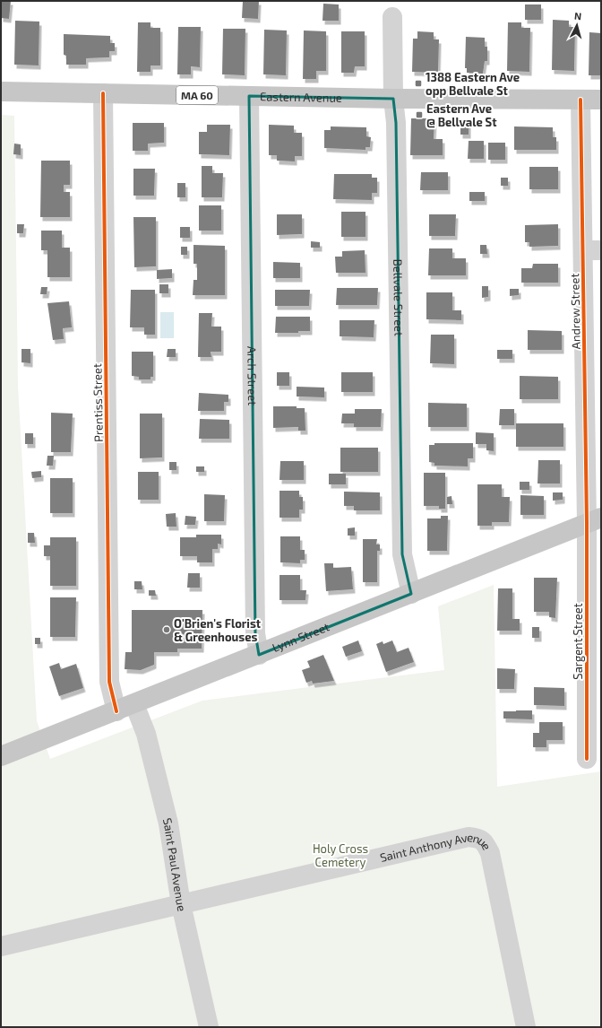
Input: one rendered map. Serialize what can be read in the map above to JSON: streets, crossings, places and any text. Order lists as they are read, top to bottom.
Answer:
{
  "streets": {
    "main road": ["MA 60", "Eastern Avenue", "Lynn Street"],
    "street": [
      "Bellvale Street",
      "Andrew Street",
      "Arch Street",
      "Prentiss Street",
      "Sargent Street",
      "Saint Anthony Avenue",
      "Saint Paul Avenue"
    ]
  },
  "crossings": [
    ["Eastern Avenue", "Bellvale Street"],
    ["Eastern Avenue", "Andrew Street"],
    ["Eastern Avenue", "Arch Street"],
    ["Eastern Avenue", "Prentiss Street"],
    ["Bellvale Street", "Lynn Street"],
    ["Andrew Street", "Lynn Street"],
    ["Andrew Street", "Sargent Street"],
    ["Arch Street", "Lynn Street"],
    ["Prentiss Street", "Lynn Street"],
    ["Lynn Street", "Sargent Street"],
    ["Lynn Street", "Saint Paul Avenue"],
    ["Saint Anthony Avenue", "Saint Paul Avenue"]
  ],
  "parks": ["Holy Cross Cemetery"],
  "places": {
    "transit": ["1388 Eastern Ave opp Bellvale St", "Eastern Ave @ Bellvale St"],
    "other": ["O'Brien's Florist & Greenhouses"]
  },
  "north": "top"
}
